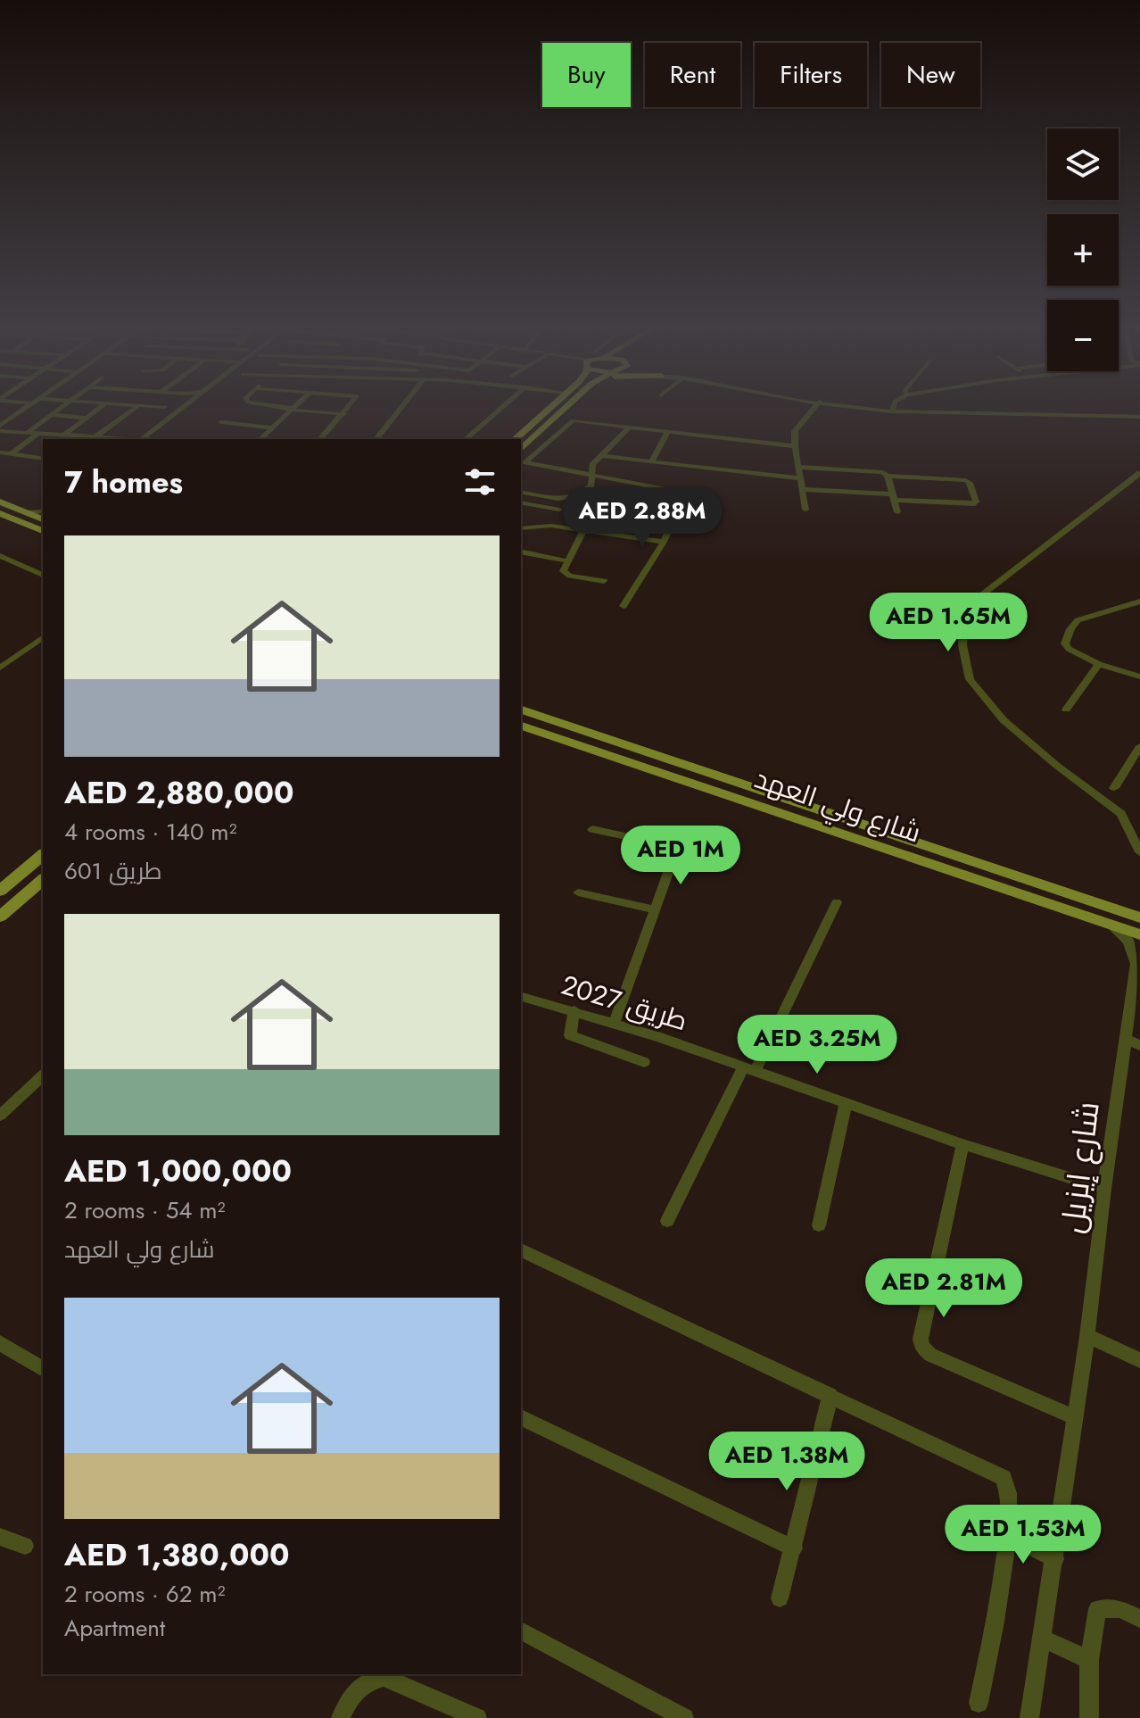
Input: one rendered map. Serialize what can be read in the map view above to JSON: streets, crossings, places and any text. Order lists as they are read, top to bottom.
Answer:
{
  "streets": {
    "main road": ["شارع ولي العهد"],
    "street": ["طريق 2027", "شارع إيزيل"]
  },
  "crossings": [
    ["شارع ولي العهد", "شارع إيزيل"],
    ["طريق 2027", "شارع إيزيل"]
  ],
  "page": {
    "chip": [
      "Buy",
      "Rent",
      "Filters",
      "New"
    ],
    "map_buttons": ["+", "−"],
    "heading": "7 homes",
    "price": [
      "AED 2.88M",
      "AED 1.65M",
      "AED 1M",
      "AED 3.25M",
      "AED 2.81M",
      "AED 1.38M",
      "AED 1.53M"
    ],
    "list": [
      {
        "name": "AED 2,880,000",
        "note": "4 rooms · 140 m² · طريق 601"
      },
      {
        "name": "AED 1,000,000",
        "note": "2 rooms · 54 m² · شارع ولي العهد"
      },
      {
        "name": "AED 1,380,000",
        "note": "2 rooms · 62 m² · Apartment"
      }
    ]
  }
}
